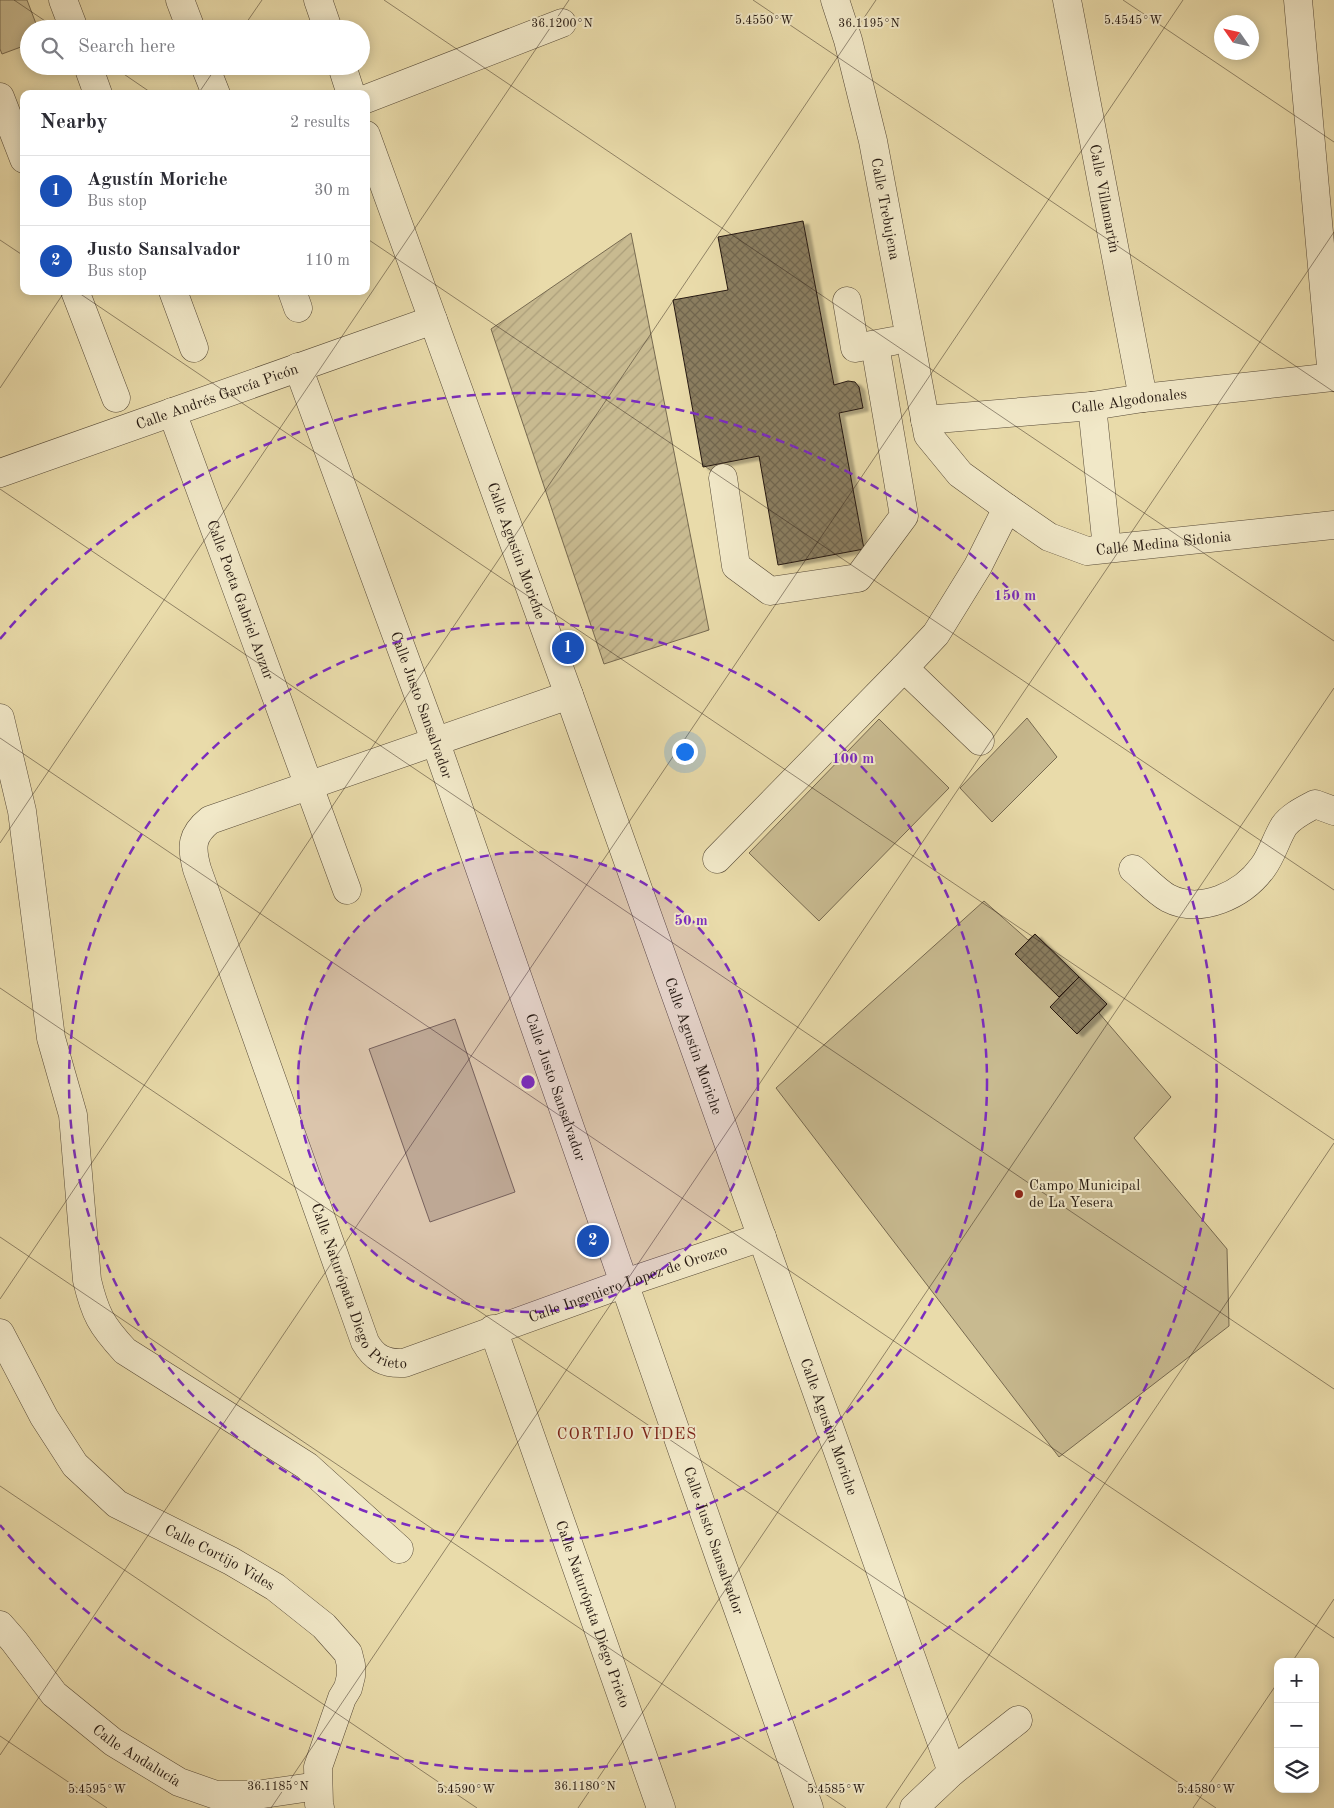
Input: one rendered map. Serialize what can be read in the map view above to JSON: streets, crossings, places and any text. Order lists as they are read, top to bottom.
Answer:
{
  "streets": {
    "street": [
      "Calle Villamartin",
      "Calle Trebujena",
      "Calle Andrés García Picón",
      "Calle Algodonales",
      "Calle Medina Sidonia",
      "Calle Agustin Moriche",
      "Calle Poeta Gabriel Anzur",
      "Calle Justo Sansalvador",
      "Calle Naturópata Diego Prieto",
      "Calle Ingeniero Lopez de Orozco",
      "Calle Cortijo Vides",
      "Calle Andalucía"
    ]
  },
  "crossings": [
    ["Calle Villamartin", "Calle Algodonales"],
    ["Calle Trebujena", "Calle Algodonales"],
    ["Calle Trebujena", "Calle Medina Sidonia"],
    ["Calle Andrés García Picón", "Calle Agustin Moriche"],
    ["Calle Andrés García Picón", "Calle Poeta Gabriel Anzur"],
    ["Calle Andrés García Picón", "Calle Justo Sansalvador"],
    ["Calle Algodonales", "Calle Medina Sidonia"],
    ["Calle Agustin Moriche", "Calle Naturópata Diego Prieto"],
    ["Calle Agustin Moriche", "Calle Ingeniero Lopez de Orozco"],
    ["Calle Poeta Gabriel Anzur", "Calle Naturópata Diego Prieto"],
    ["Calle Justo Sansalvador", "Calle Naturópata Diego Prieto"],
    ["Calle Justo Sansalvador", "Calle Ingeniero Lopez de Orozco"],
    ["Calle Naturópata Diego Prieto", "Calle Ingeniero Lopez de Orozco"],
    ["Calle Cortijo Vides", "Calle Andalucía"]
  ],
  "districts": ["CORTIJO VIDES"],
  "places": ["Campo Municipal de La Yesera"],
  "north": "top left",
  "page": {
    "search": "Search here",
    "heading": ["Nearby", "2 results"],
    "list": [
      {
        "mark": "1",
        "name": "Agustín Moriche",
        "note": "Bus stop",
        "value": "30 m"
      },
      {
        "mark": "2",
        "name": "Justo Sansalvador",
        "note": "Bus stop",
        "value": "110 m"
      }
    ],
    "pins": ["1", "2"],
    "map_buttons": ["+", "−"]
  },
  "coordinates": [
    "5.4550°W",
    "5.4545°W",
    "36.1200°N",
    "36.1195°N",
    "36.1185°N",
    "36.1180°N",
    "5.4595°W",
    "5.4590°W",
    "5.4585°W",
    "5.4580°W"
  ],
  "rings": ["150 m", "100 m", "50 m"]
}
